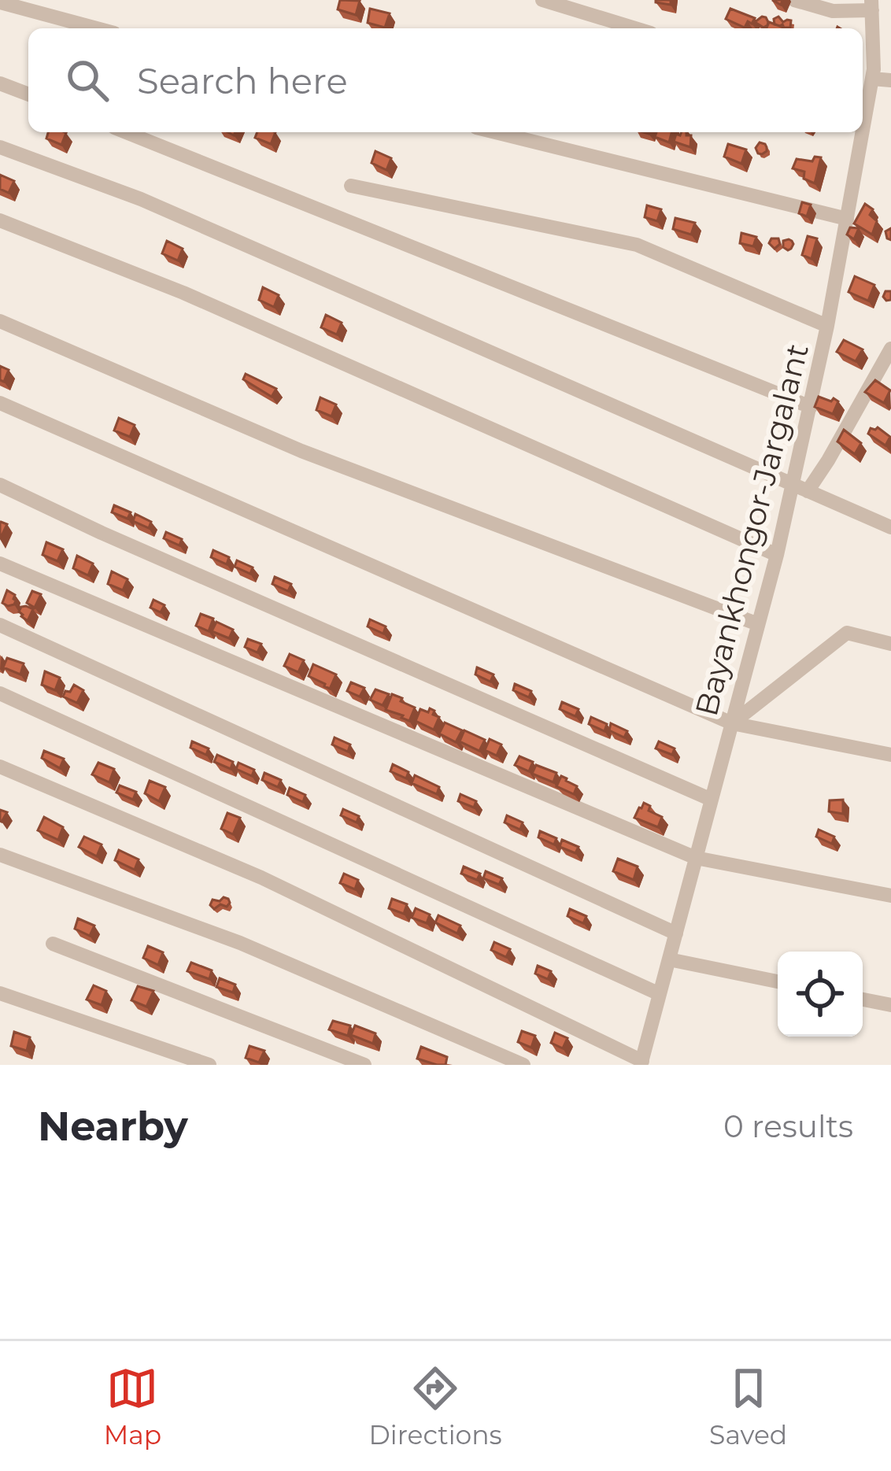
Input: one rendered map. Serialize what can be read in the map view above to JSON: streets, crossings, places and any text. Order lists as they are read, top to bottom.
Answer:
{
  "streets": {
    "street": ["Bayankhongor-Jargalant"]
  },
  "page": {
    "search": "Search here",
    "heading": ["Nearby", "0 results"],
    "nav": ["Map", "Directions", "Saved"]
  }
}
